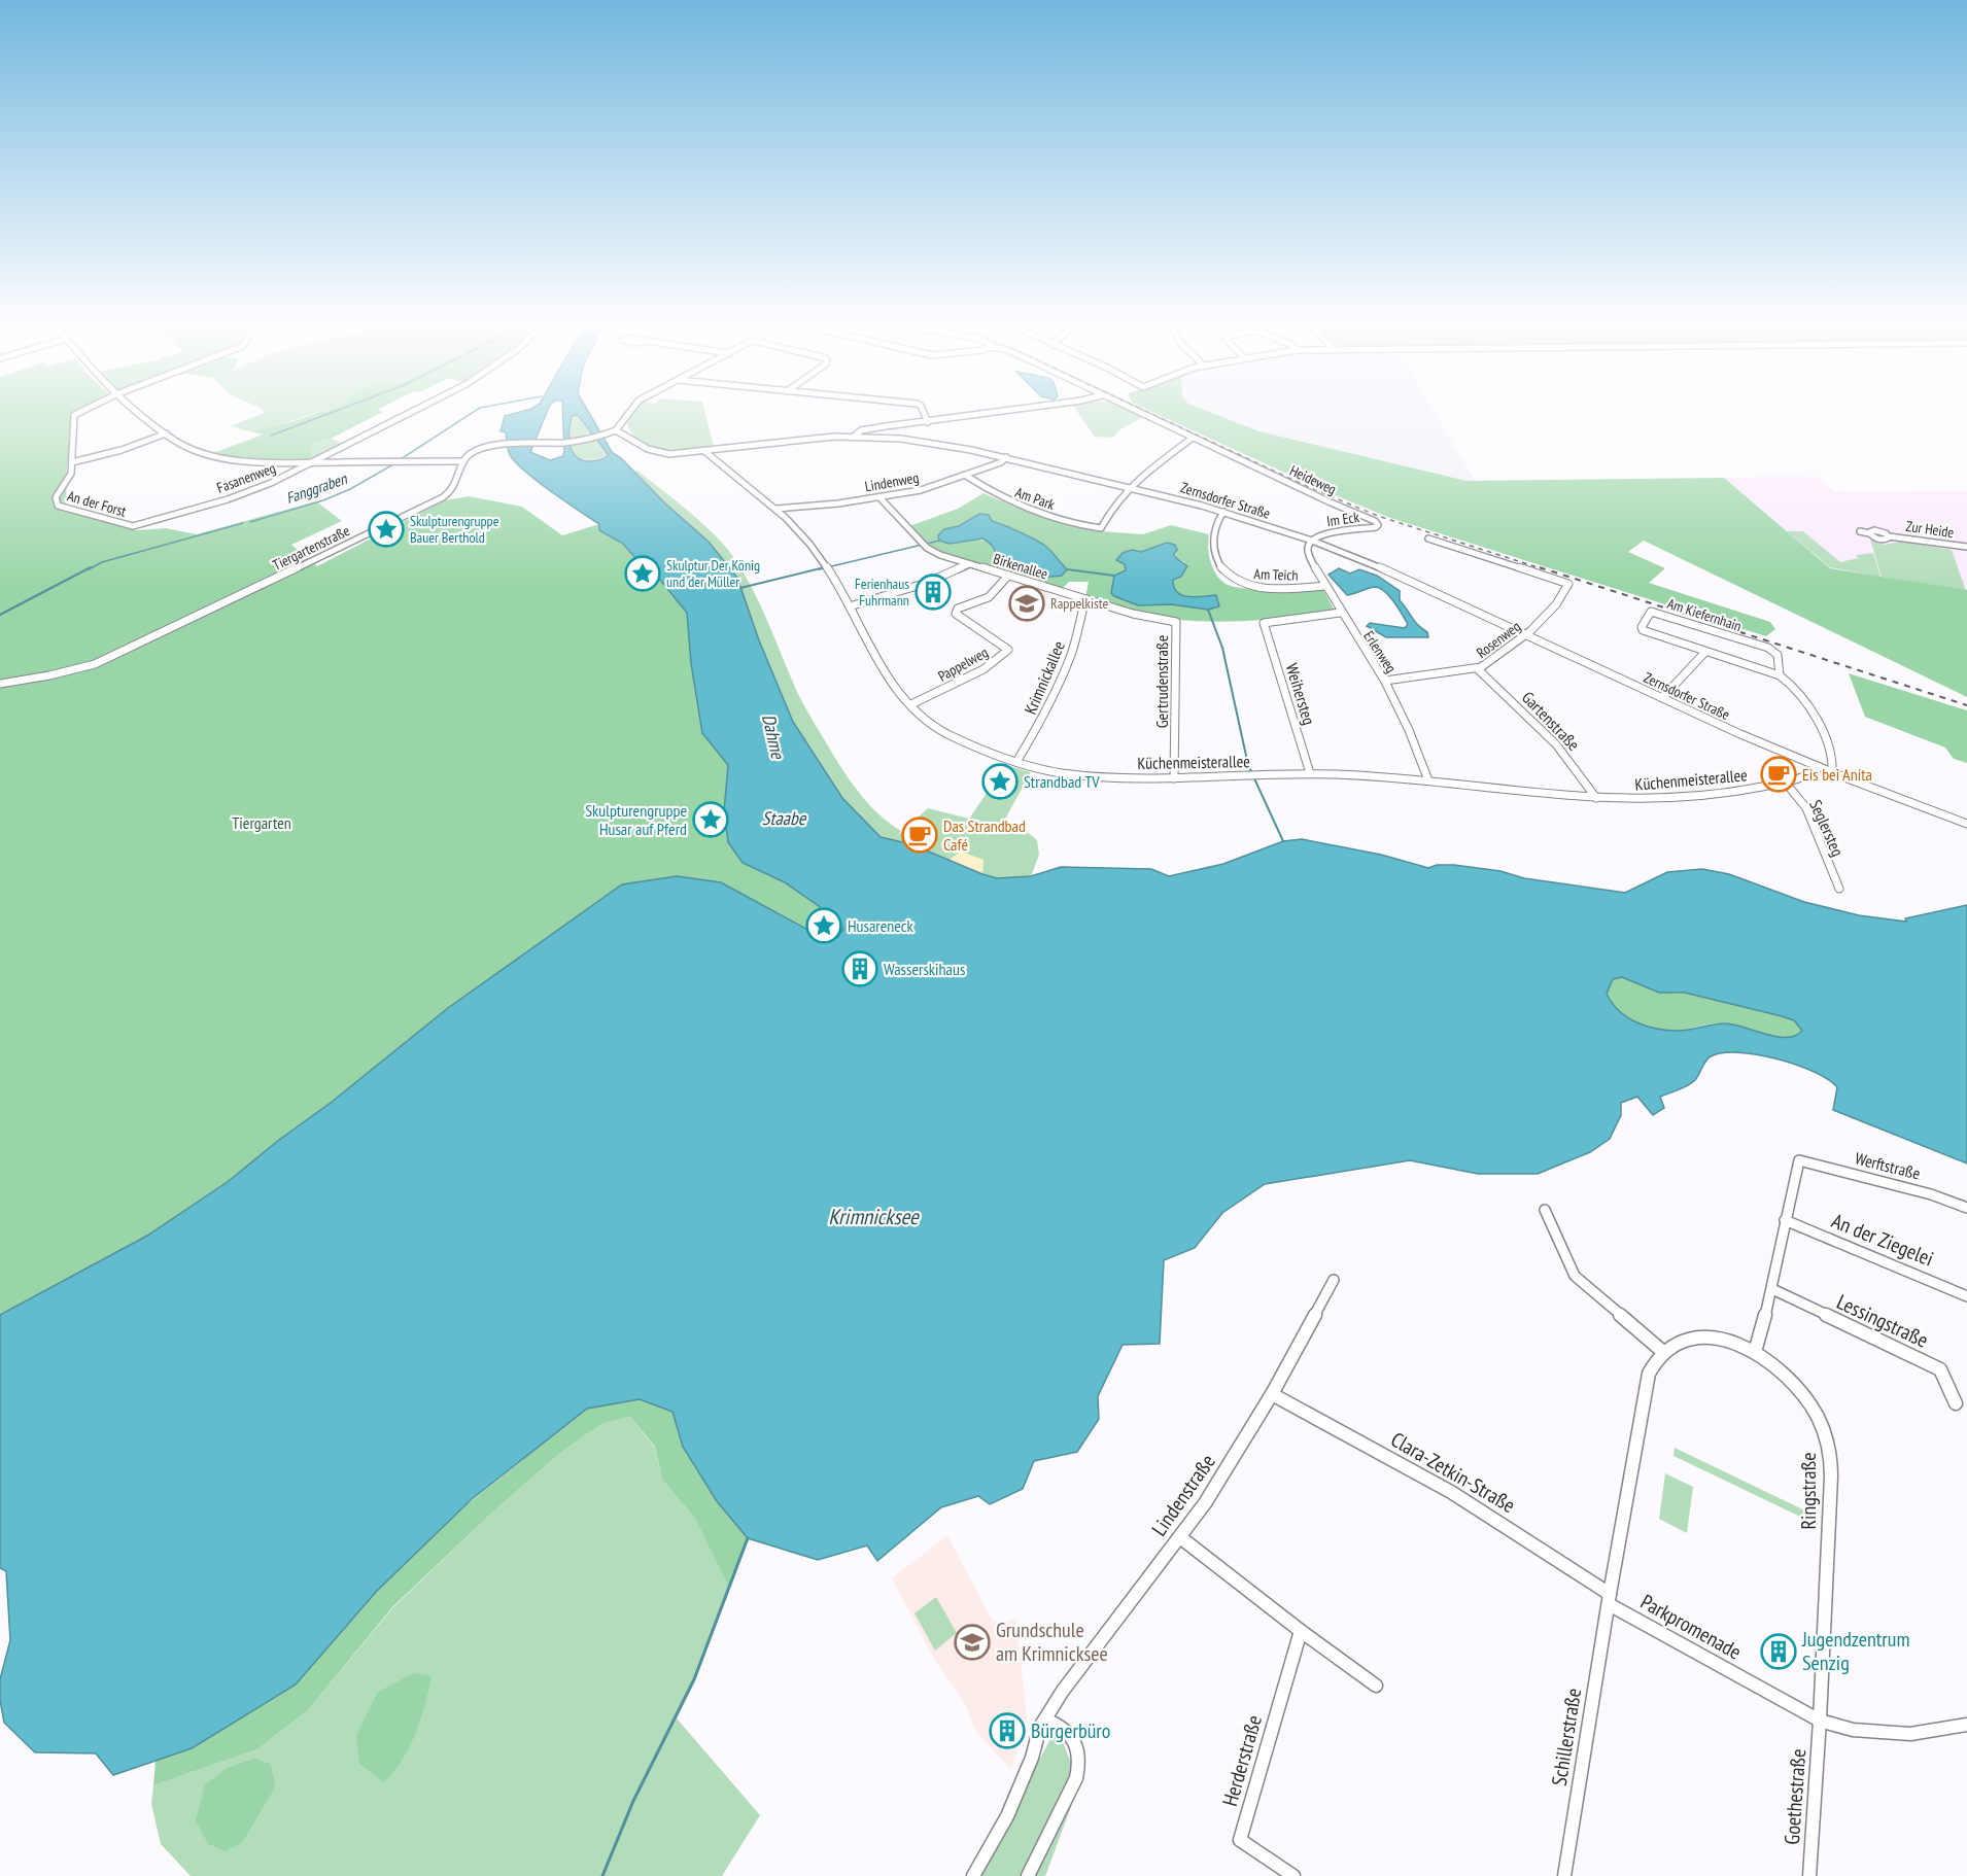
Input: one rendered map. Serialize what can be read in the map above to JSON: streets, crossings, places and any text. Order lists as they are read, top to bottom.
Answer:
{
  "streets": {
    "street": [
      "Fasanenweg",
      "Heideweg",
      "Lindenweg",
      "Am Park",
      "Zernsdorfer Straße",
      "An der Forst",
      "Im Eck",
      "Zur Heide",
      "Tiergartenstraße",
      "Birkenallee",
      "Am Teich",
      "Am Kiefernhain",
      "Rosenweg",
      "Erlenweg",
      "Pappelweg",
      "Krimnickallee",
      "Gertrudenstraße",
      "Weihersteg",
      "Gartenstraße",
      "Küchenmeisterallee",
      "Seglersteg",
      "Werftstraße",
      "An der Ziegelei",
      "Lessingstraße",
      "Clara-Zetkin-Straße",
      "Ringstraße",
      "Lindenstraße",
      "Parkpromenade",
      "Schillerstraße",
      "Herderstraße",
      "Goethestraße"
    ]
  },
  "crossings": [
    ["Fasanenweg", "An der Forst"],
    ["Heideweg", "Im Eck"],
    ["Lindenweg", "Am Park"],
    ["Lindenweg", "Zernsdorfer Straße"],
    ["Lindenweg", "Birkenallee"],
    ["Lindenweg", "Küchenmeisterallee"],
    ["Am Park", "Zernsdorfer Straße"],
    ["Zernsdorfer Straße", "Im Eck"],
    ["Zernsdorfer Straße", "Am Teich"],
    ["Zernsdorfer Straße", "Am Kiefernhain"],
    ["Zernsdorfer Straße", "Rosenweg"],
    ["Zernsdorfer Straße", "Erlenweg"],
    ["Zernsdorfer Straße", "Küchenmeisterallee"],
    ["Im Eck", "Erlenweg"],
    ["Birkenallee", "Pappelweg"],
    ["Birkenallee", "Krimnickallee"],
    ["Birkenallee", "Gertrudenstraße"],
    ["Am Teich", "Erlenweg"],
    ["Rosenweg", "Erlenweg"],
    ["Rosenweg", "Gartenstraße"],
    ["Erlenweg", "Weihersteg"],
    ["Erlenweg", "Küchenmeisterallee"],
    ["Pappelweg", "Küchenmeisterallee"],
    ["Krimnickallee", "Küchenmeisterallee"],
    ["Gertrudenstraße", "Küchenmeisterallee"],
    ["Weihersteg", "Küchenmeisterallee"],
    ["Gartenstraße", "Küchenmeisterallee"],
    ["Küchenmeisterallee", "Seglersteg"],
    ["Werftstraße", "An der Ziegelei"],
    ["Clara-Zetkin-Straße", "Lindenstraße"],
    ["Clara-Zetkin-Straße", "Parkpromenade"],
    ["Clara-Zetkin-Straße", "Schillerstraße"],
    ["Ringstraße", "Parkpromenade"],
    ["Ringstraße", "Goethestraße"],
    ["Parkpromenade", "Schillerstraße"],
    ["Parkpromenade", "Goethestraße"]
  ],
  "water": [
    "Fanggraben",
    "Dahme",
    "Staabe",
    "Krimnicksee"
  ],
  "parks": ["Tiergarten"],
  "places": {
    "place": [
      "Skulpturengruppe Bauer Berthold",
      "Skulptur Der König und der Müller",
      "Strandbad TV",
      "Skulpturengruppe Husar auf Pferd",
      "Husareneck"
    ],
    "building": [
      "Ferienhaus Fuhrmann",
      "Wasserskihaus",
      "Jugendzentrum Senzig",
      "Bürgerbüro"
    ],
    "school or university": ["Rappelkiste", "Grundschule am Krimnicksee"],
    "cafe": ["Eis bei Anita", "Das Strandbad Café"]
  }
}
